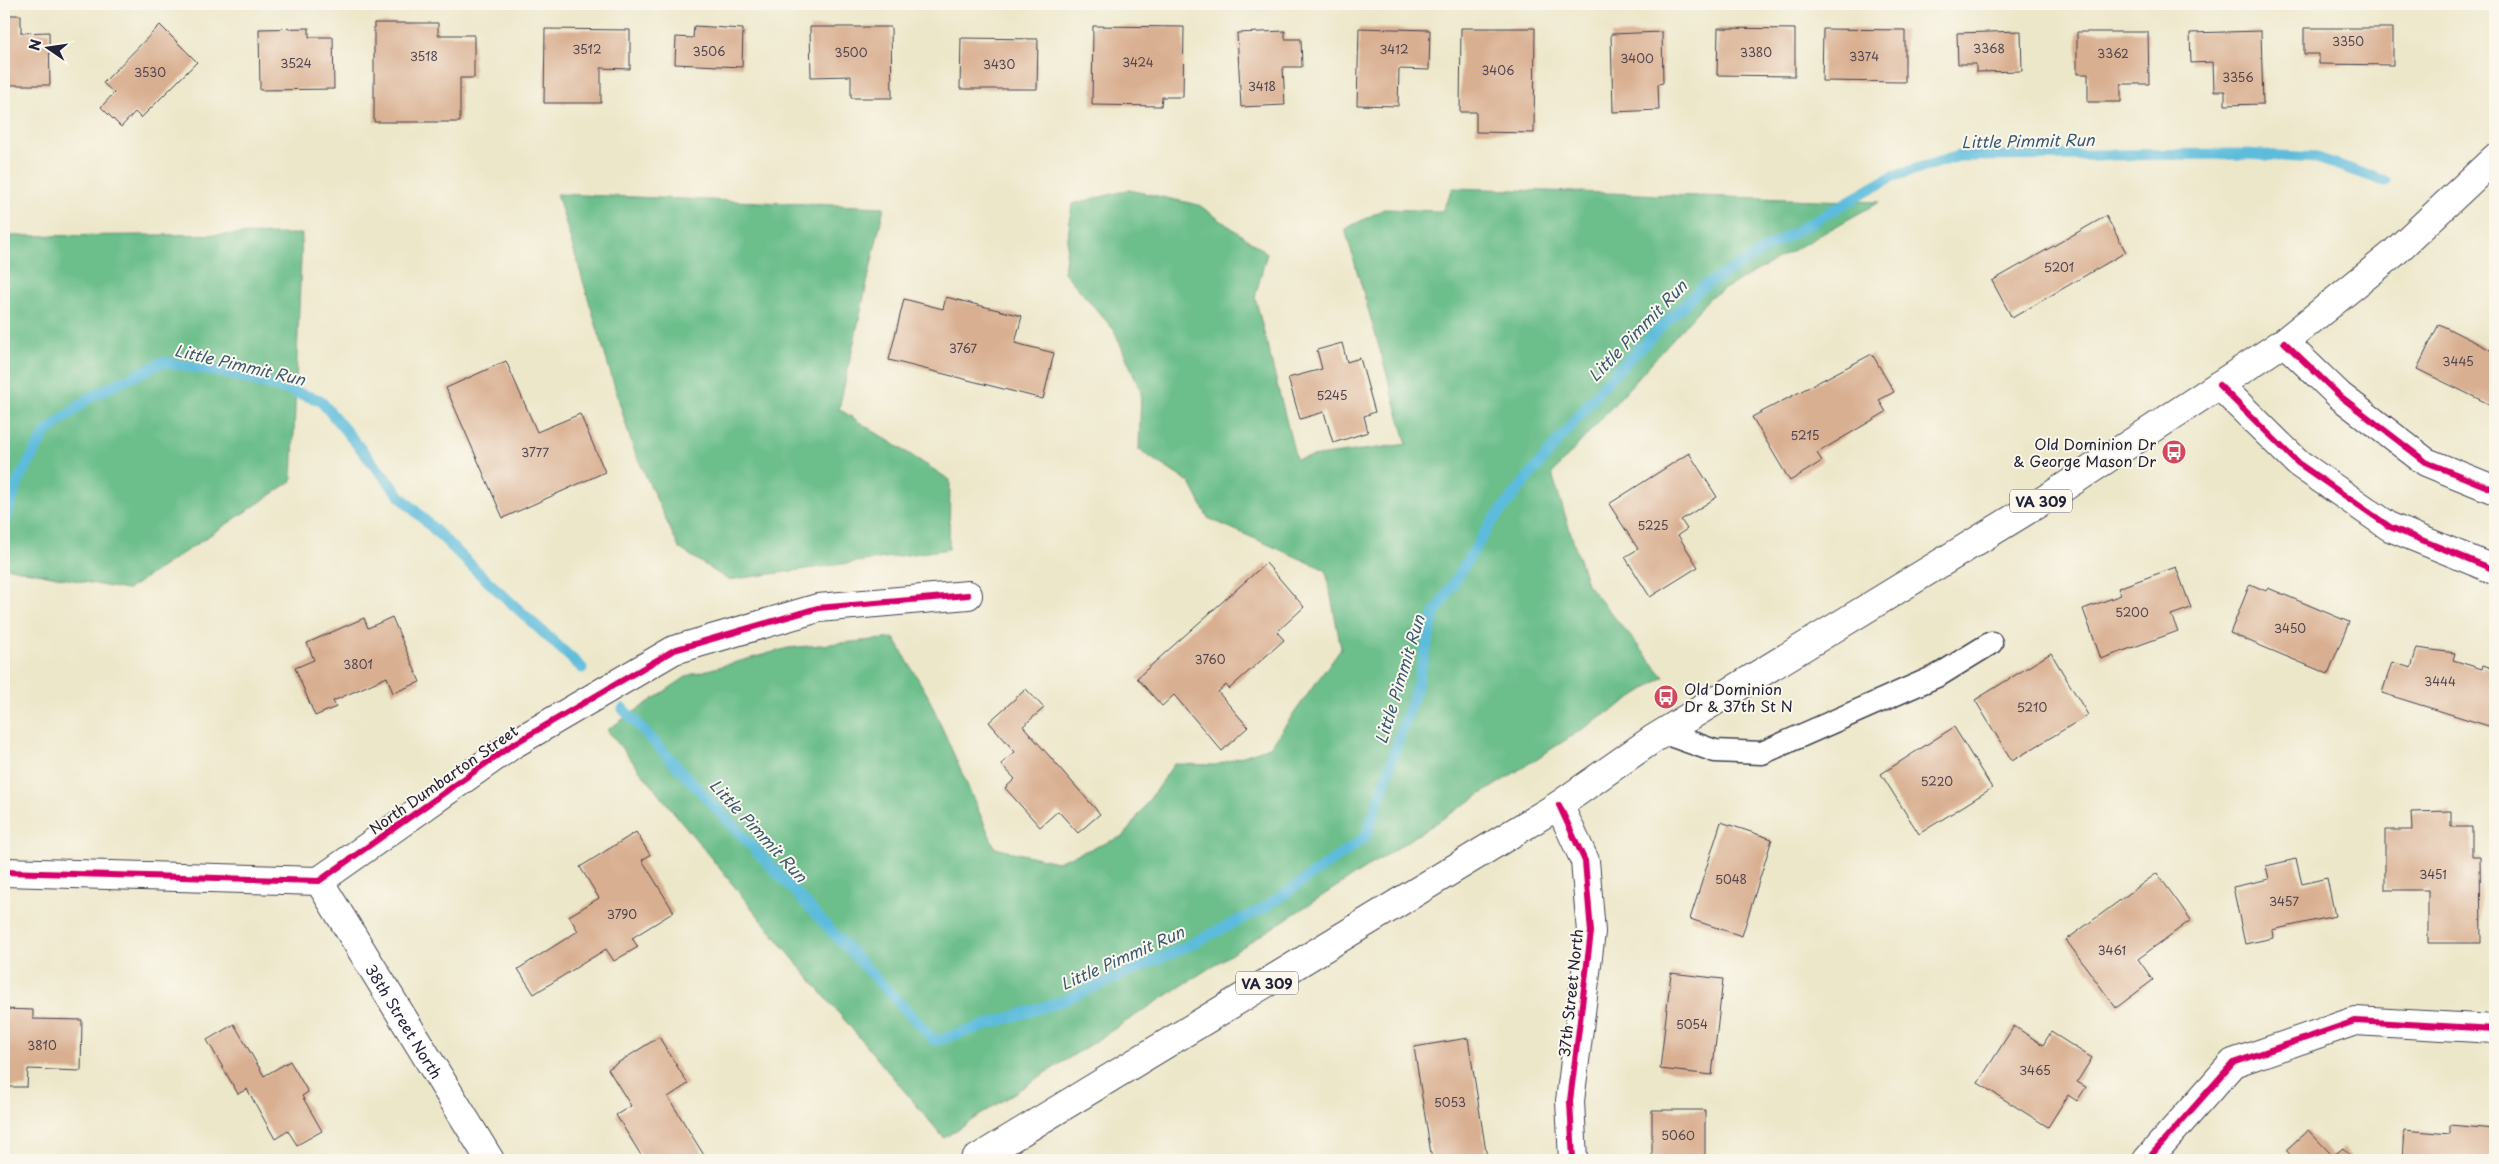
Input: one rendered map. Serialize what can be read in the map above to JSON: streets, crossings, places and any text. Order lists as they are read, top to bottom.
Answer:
{
  "streets": {
    "street": [
      "VA 309",
      "North Dumbarton Street",
      "37th Street North",
      "38th Street North"
    ]
  },
  "crossings": [
    ["VA 309", "37th Street North"],
    ["North Dumbarton Street", "38th Street North"]
  ],
  "water": ["Little Pimmit Run"],
  "places": {
    "bus stop": ["Old Dominion Dr & George Mason Dr", "Old Dominion Dr & 37th St N"]
  },
  "house_numbers": [
    "3350",
    "3368",
    "3512",
    "3412",
    "3506",
    "3500",
    "3380",
    "3362",
    "3518",
    "3374",
    "3400",
    "3424",
    "3524",
    "3430",
    "3406",
    "3530",
    "3356",
    "3418",
    "5201",
    "3767",
    "3445",
    "5245",
    "5215",
    "3777",
    "5225",
    "5200",
    "3450",
    "3760",
    "3801",
    "3444",
    "5210",
    "5220",
    "3451",
    "5048",
    "3457",
    "3790",
    "3461",
    "5054",
    "3810",
    "3465",
    "5053",
    "5060"
  ],
  "north": "left"
}
